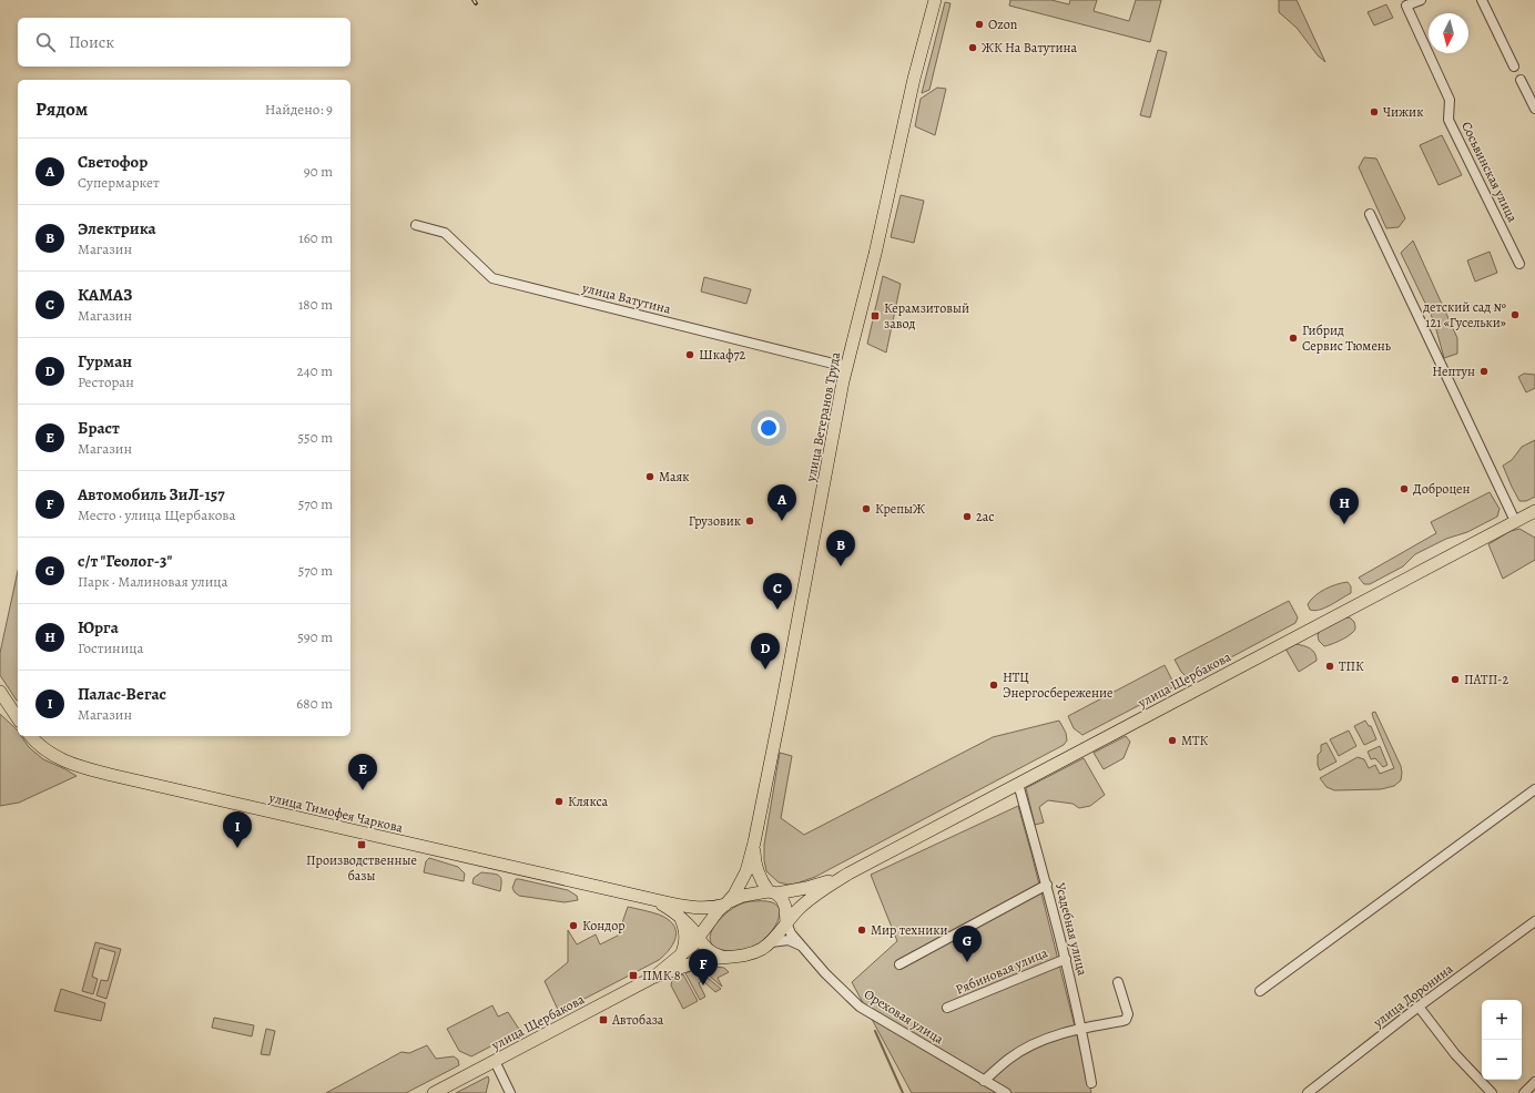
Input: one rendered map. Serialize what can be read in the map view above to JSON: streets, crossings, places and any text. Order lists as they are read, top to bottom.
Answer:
{
  "streets": {
    "main road": ["улица Ветеранов Труда", "улица Щербакова", "улица Тимофея Чаркова"],
    "street": [
      "Сосьвинская улица",
      "улица Ватутина",
      "Усадебная улица",
      "Рябиновая улица",
      "улица Доронина",
      "Ореховая улица"
    ]
  },
  "crossings": [
    ["улица Ватутина", "улица Ветеранов Труда"],
    ["улица Щербакова", "Усадебная улица"],
    ["Усадебная улица", "Рябиновая улица"]
  ],
  "places": {
    "other": [
      "Ozon",
      "ЖК На Ватутина",
      "Чижик",
      "детский сад № 121 «Гусельки»",
      "Гибрид Сервис Тюмень",
      "Шкаф72",
      "Нептун",
      "Маяк",
      "Доброцен",
      "КрепыЖ",
      "2ас",
      "Грузовик",
      "ТПК",
      "ПАТП-2",
      "НТЦ Энергосбережение",
      "МТК",
      "Клякса",
      "Кондор",
      "Мир техники"
    ],
    "transit": [
      "Керамзитовый завод",
      "Производственные базы",
      "ПМК 8",
      "Автобаза"
    ]
  },
  "north": "bottom",
  "page": {
    "search": "Поиск",
    "heading": ["Рядом", "Найдено: 9"],
    "list": [
      {
        "mark": "A",
        "name": "Светофор",
        "note": "Супермаркет",
        "value": "90 m"
      },
      {
        "mark": "B",
        "name": "Электрика",
        "note": "Магазин",
        "value": "160 m"
      },
      {
        "mark": "C",
        "name": "КАМАЗ",
        "note": "Магазин",
        "value": "180 m"
      },
      {
        "mark": "D",
        "name": "Гурман",
        "note": "Ресторан",
        "value": "240 m"
      },
      {
        "mark": "E",
        "name": "Браст",
        "note": "Магазин",
        "value": "550 m"
      },
      {
        "mark": "F",
        "name": "Автомобиль ЗиЛ-157",
        "note": "Место · улица Щербакова",
        "value": "570 m"
      },
      {
        "mark": "G",
        "name": "с/т \"Геолог-3\"",
        "note": "Парк · Малиновая улица",
        "value": "570 m"
      },
      {
        "mark": "H",
        "name": "Юрга",
        "note": "Гостиница",
        "value": "590 m"
      },
      {
        "mark": "I",
        "name": "Палас-Вегас",
        "note": "Магазин",
        "value": "680 m"
      }
    ],
    "pins": [
      "A",
      "H",
      "B",
      "C",
      "D",
      "E",
      "I",
      "G",
      "F"
    ],
    "map_buttons": ["+", "−"]
  }
}
